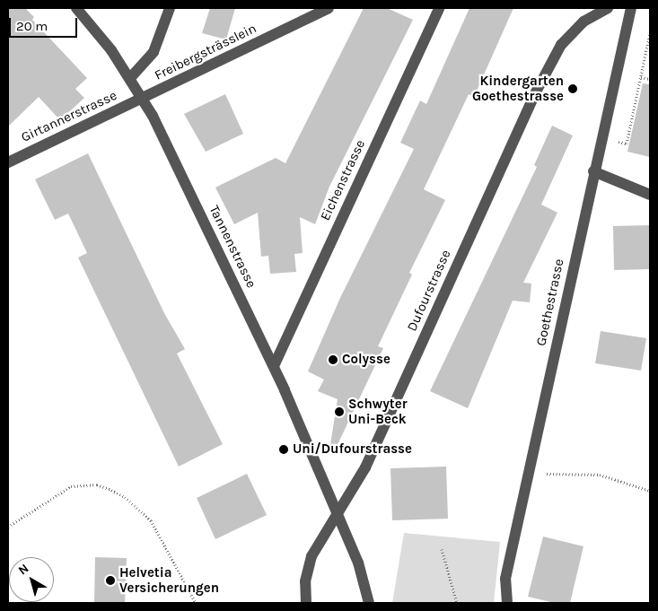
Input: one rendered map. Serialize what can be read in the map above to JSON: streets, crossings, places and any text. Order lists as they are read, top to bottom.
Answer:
{
  "streets": {
    "street": [
      "Freibergsträsslein",
      "Girtannerstrasse",
      "Eichenstrasse",
      "Tannenstrasse",
      "Dufourstrasse",
      "Goethestrasse"
    ]
  },
  "crossings": [
    ["Freibergsträsslein", "Girtannerstrasse"],
    ["Freibergsträsslein", "Tannenstrasse"],
    ["Girtannerstrasse", "Tannenstrasse"],
    ["Eichenstrasse", "Tannenstrasse"],
    ["Tannenstrasse", "Dufourstrasse"]
  ],
  "places": [
    "Kindergarten Goethestrasse",
    "Colysse",
    "Schwyter Uni-Beck",
    "Uni/Dufourstrasse",
    "Helvetia Versicherungen"
  ],
  "scale_bar": "20 m",
  "north": "top left"
}
